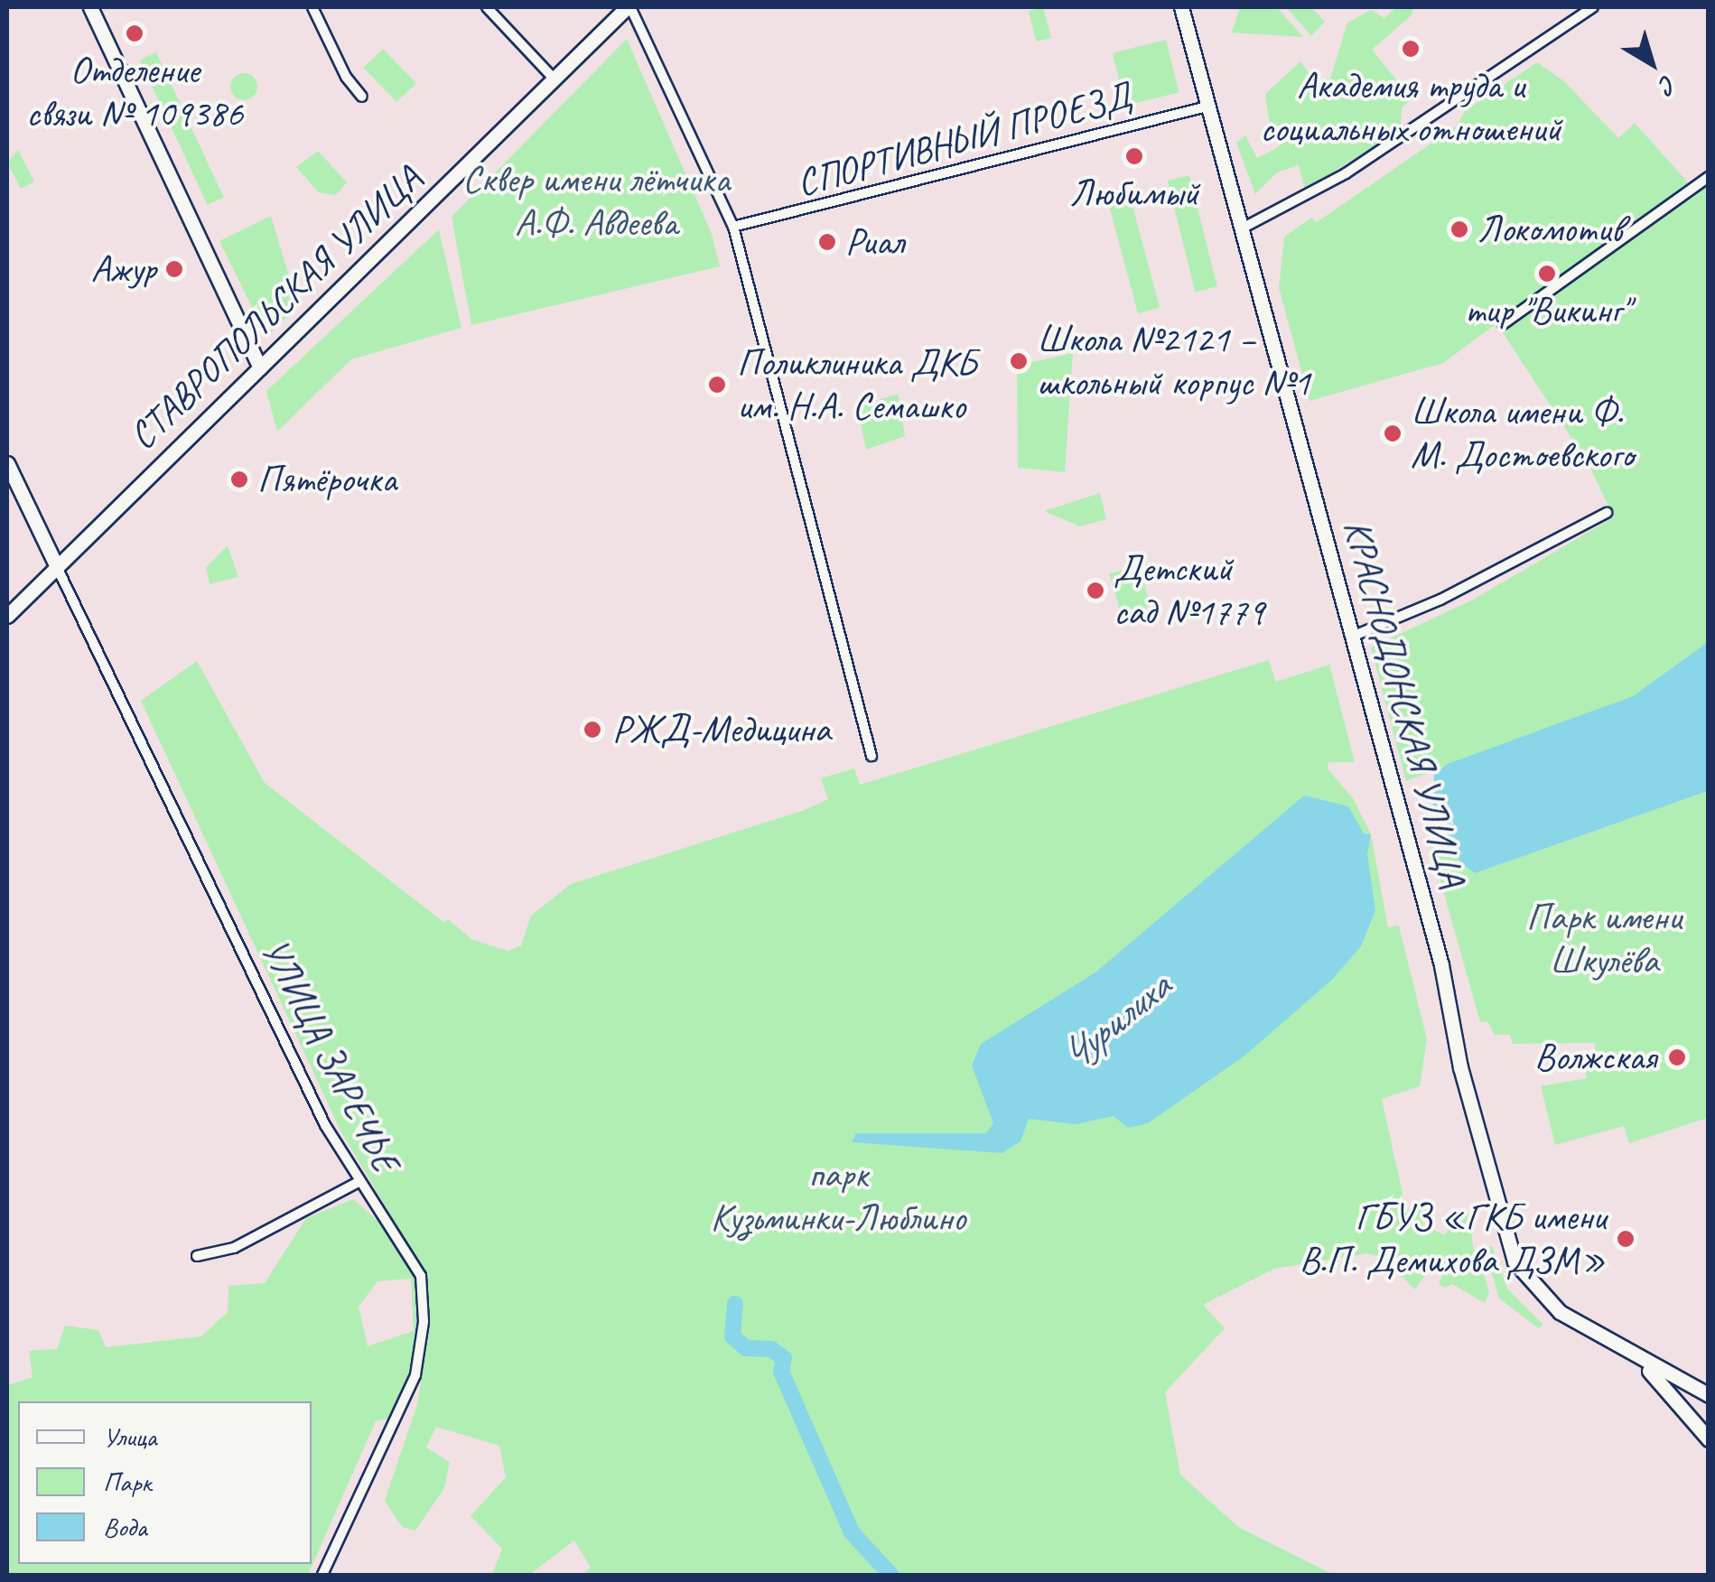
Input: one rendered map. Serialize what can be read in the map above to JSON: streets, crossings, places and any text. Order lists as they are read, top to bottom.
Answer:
{
  "streets": {
    "main road": ["СТАВРОПОЛЬСКАЯ УЛИЦА", "КРАСНОДОНСКАЯ УЛИЦА"],
    "street": ["СПОРТИВНЫЙ ПРОЕЗД", "УЛИЦА ЗАРЕЧЬЕ"]
  },
  "crossings": [
    ["СПОРТИВНЫЙ ПРОЕЗД", "КРАСНОДОНСКАЯ УЛИЦА"],
    ["СТАВРОПОЛЬСКАЯ УЛИЦА", "УЛИЦА ЗАРЕЧЬЕ"]
  ],
  "water": ["Чурилиха"],
  "parks": ["Сквер имени лётчика А.Ф. Авдеева", "Парк имени Шкулёва", "парк Кузьминки-Люблино"],
  "places": [
    "Отделение связи № 109386",
    "Академия труда и социальных отношений",
    "Любимый",
    "Локомотив",
    "Риал",
    "Ажур",
    "тир \"Викинг\"",
    "Школа №2121 – школьный корпус №1",
    "Поликлиника ДКБ им. Н.А. Семашко",
    "Школа имени Ф. М. Достоевского",
    "Пятёрочка",
    "Детский сад №1779",
    "РЖД-Медицина",
    "Волжская",
    "ГБУЗ «ГКБ имени В.П. Демихова ДЗМ»"
  ],
  "legend": ["Улица", "Парк", "Вода"],
  "north": "bottom right"
}
